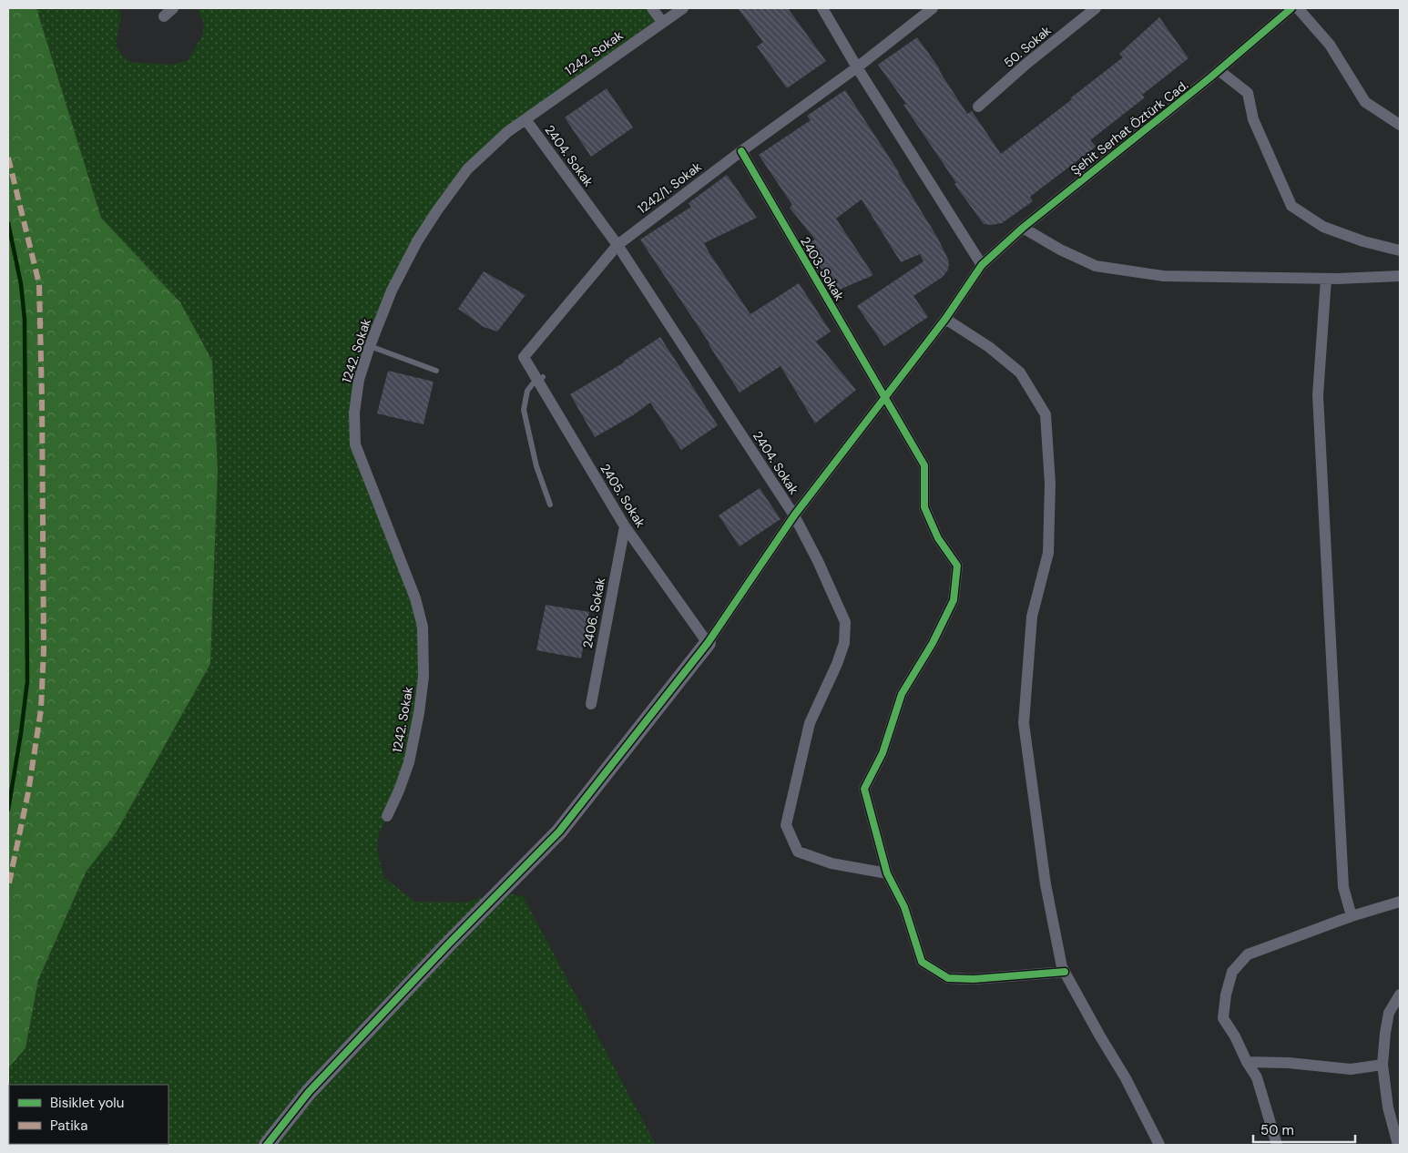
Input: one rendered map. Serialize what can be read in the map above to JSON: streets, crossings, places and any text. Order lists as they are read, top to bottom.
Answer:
{
  "streets": {
    "street": [
      "50. Sokak",
      "1242. Sokak",
      "Şehit Serhat Öztürk Cad.",
      "2404. Sokak",
      "1242/1. Sokak",
      "2403. Sokak",
      "2405. Sokak",
      "2406. Sokak"
    ]
  },
  "crossings": [
    ["1242. Sokak", "2404. Sokak"],
    ["Şehit Serhat Öztürk Cad.", "2404. Sokak"],
    ["Şehit Serhat Öztürk Cad.", "2403. Sokak"],
    ["Şehit Serhat Öztürk Cad.", "2405. Sokak"],
    ["2404. Sokak", "1242/1. Sokak"],
    ["2404. Sokak", "2403. Sokak"],
    ["1242/1. Sokak", "2403. Sokak"],
    ["1242/1. Sokak", "2405. Sokak"],
    ["2405. Sokak", "2406. Sokak"]
  ],
  "legend": ["Bisiklet yolu", "Patika"],
  "scale_bar": "50 m"
}
